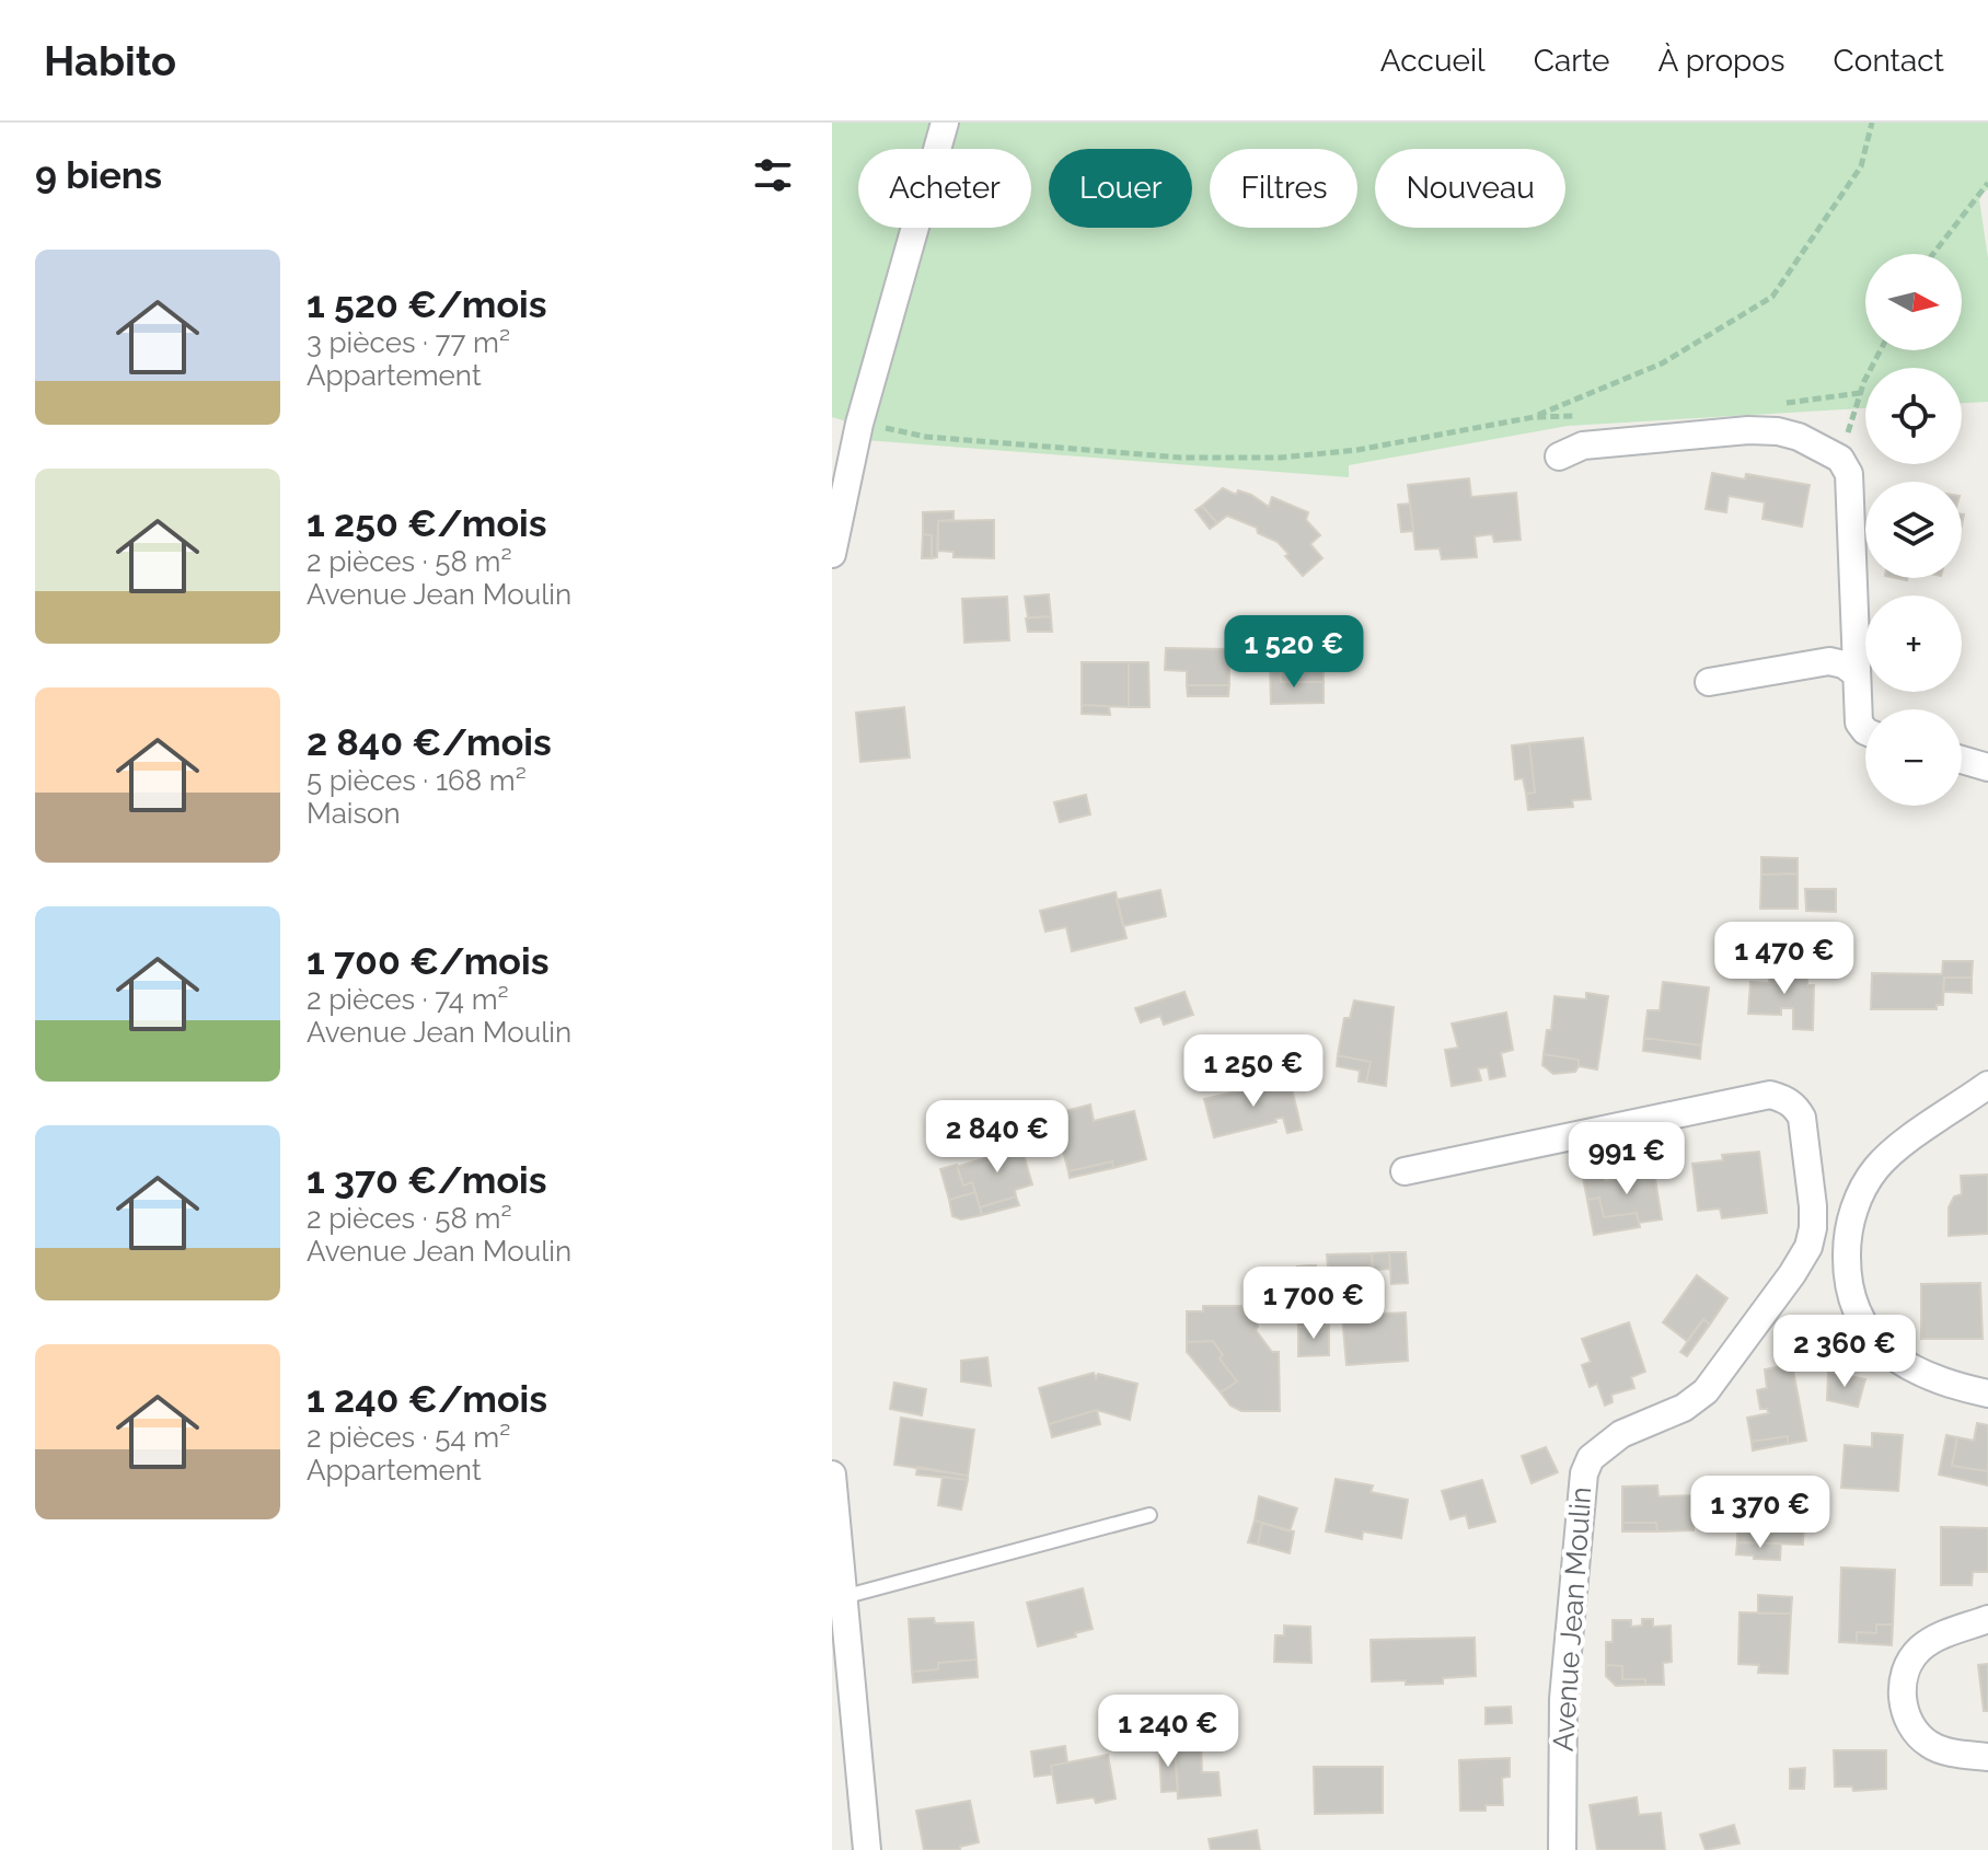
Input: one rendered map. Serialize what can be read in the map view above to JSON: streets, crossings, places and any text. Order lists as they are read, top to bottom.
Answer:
{
  "streets": {
    "street": ["Avenue Jean Moulin"]
  },
  "north": "right",
  "page": {
    "header": "Habito",
    "nav": [
      "Accueil",
      "Carte",
      "À propos",
      "Contact"
    ],
    "heading": "9 biens",
    "chip": [
      "Acheter",
      "Louer",
      "Filtres",
      "Nouveau"
    ],
    "list": [
      {
        "name": "1 520 €/mois",
        "note": "3 pièces · 77 m² · Appartement"
      },
      {
        "name": "1 250 €/mois",
        "note": "2 pièces · 58 m² · Avenue Jean Moulin"
      },
      {
        "name": "2 840 €/mois",
        "note": "5 pièces · 168 m² · Maison"
      },
      {
        "name": "1 700 €/mois",
        "note": "2 pièces · 74 m² · Avenue Jean Moulin"
      },
      {
        "name": "1 370 €/mois",
        "note": "2 pièces · 58 m² · Avenue Jean Moulin"
      },
      {
        "name": "1 240 €/mois",
        "note": "2 pièces · 54 m² · Appartement"
      }
    ],
    "map_buttons": ["+", "−"],
    "price": [
      "1 520 €",
      "1 470 €",
      "1 250 €",
      "2 840 €",
      "991 €",
      "1 700 €",
      "2 360 €",
      "1 370 €",
      "1 240 €"
    ]
  }
}
